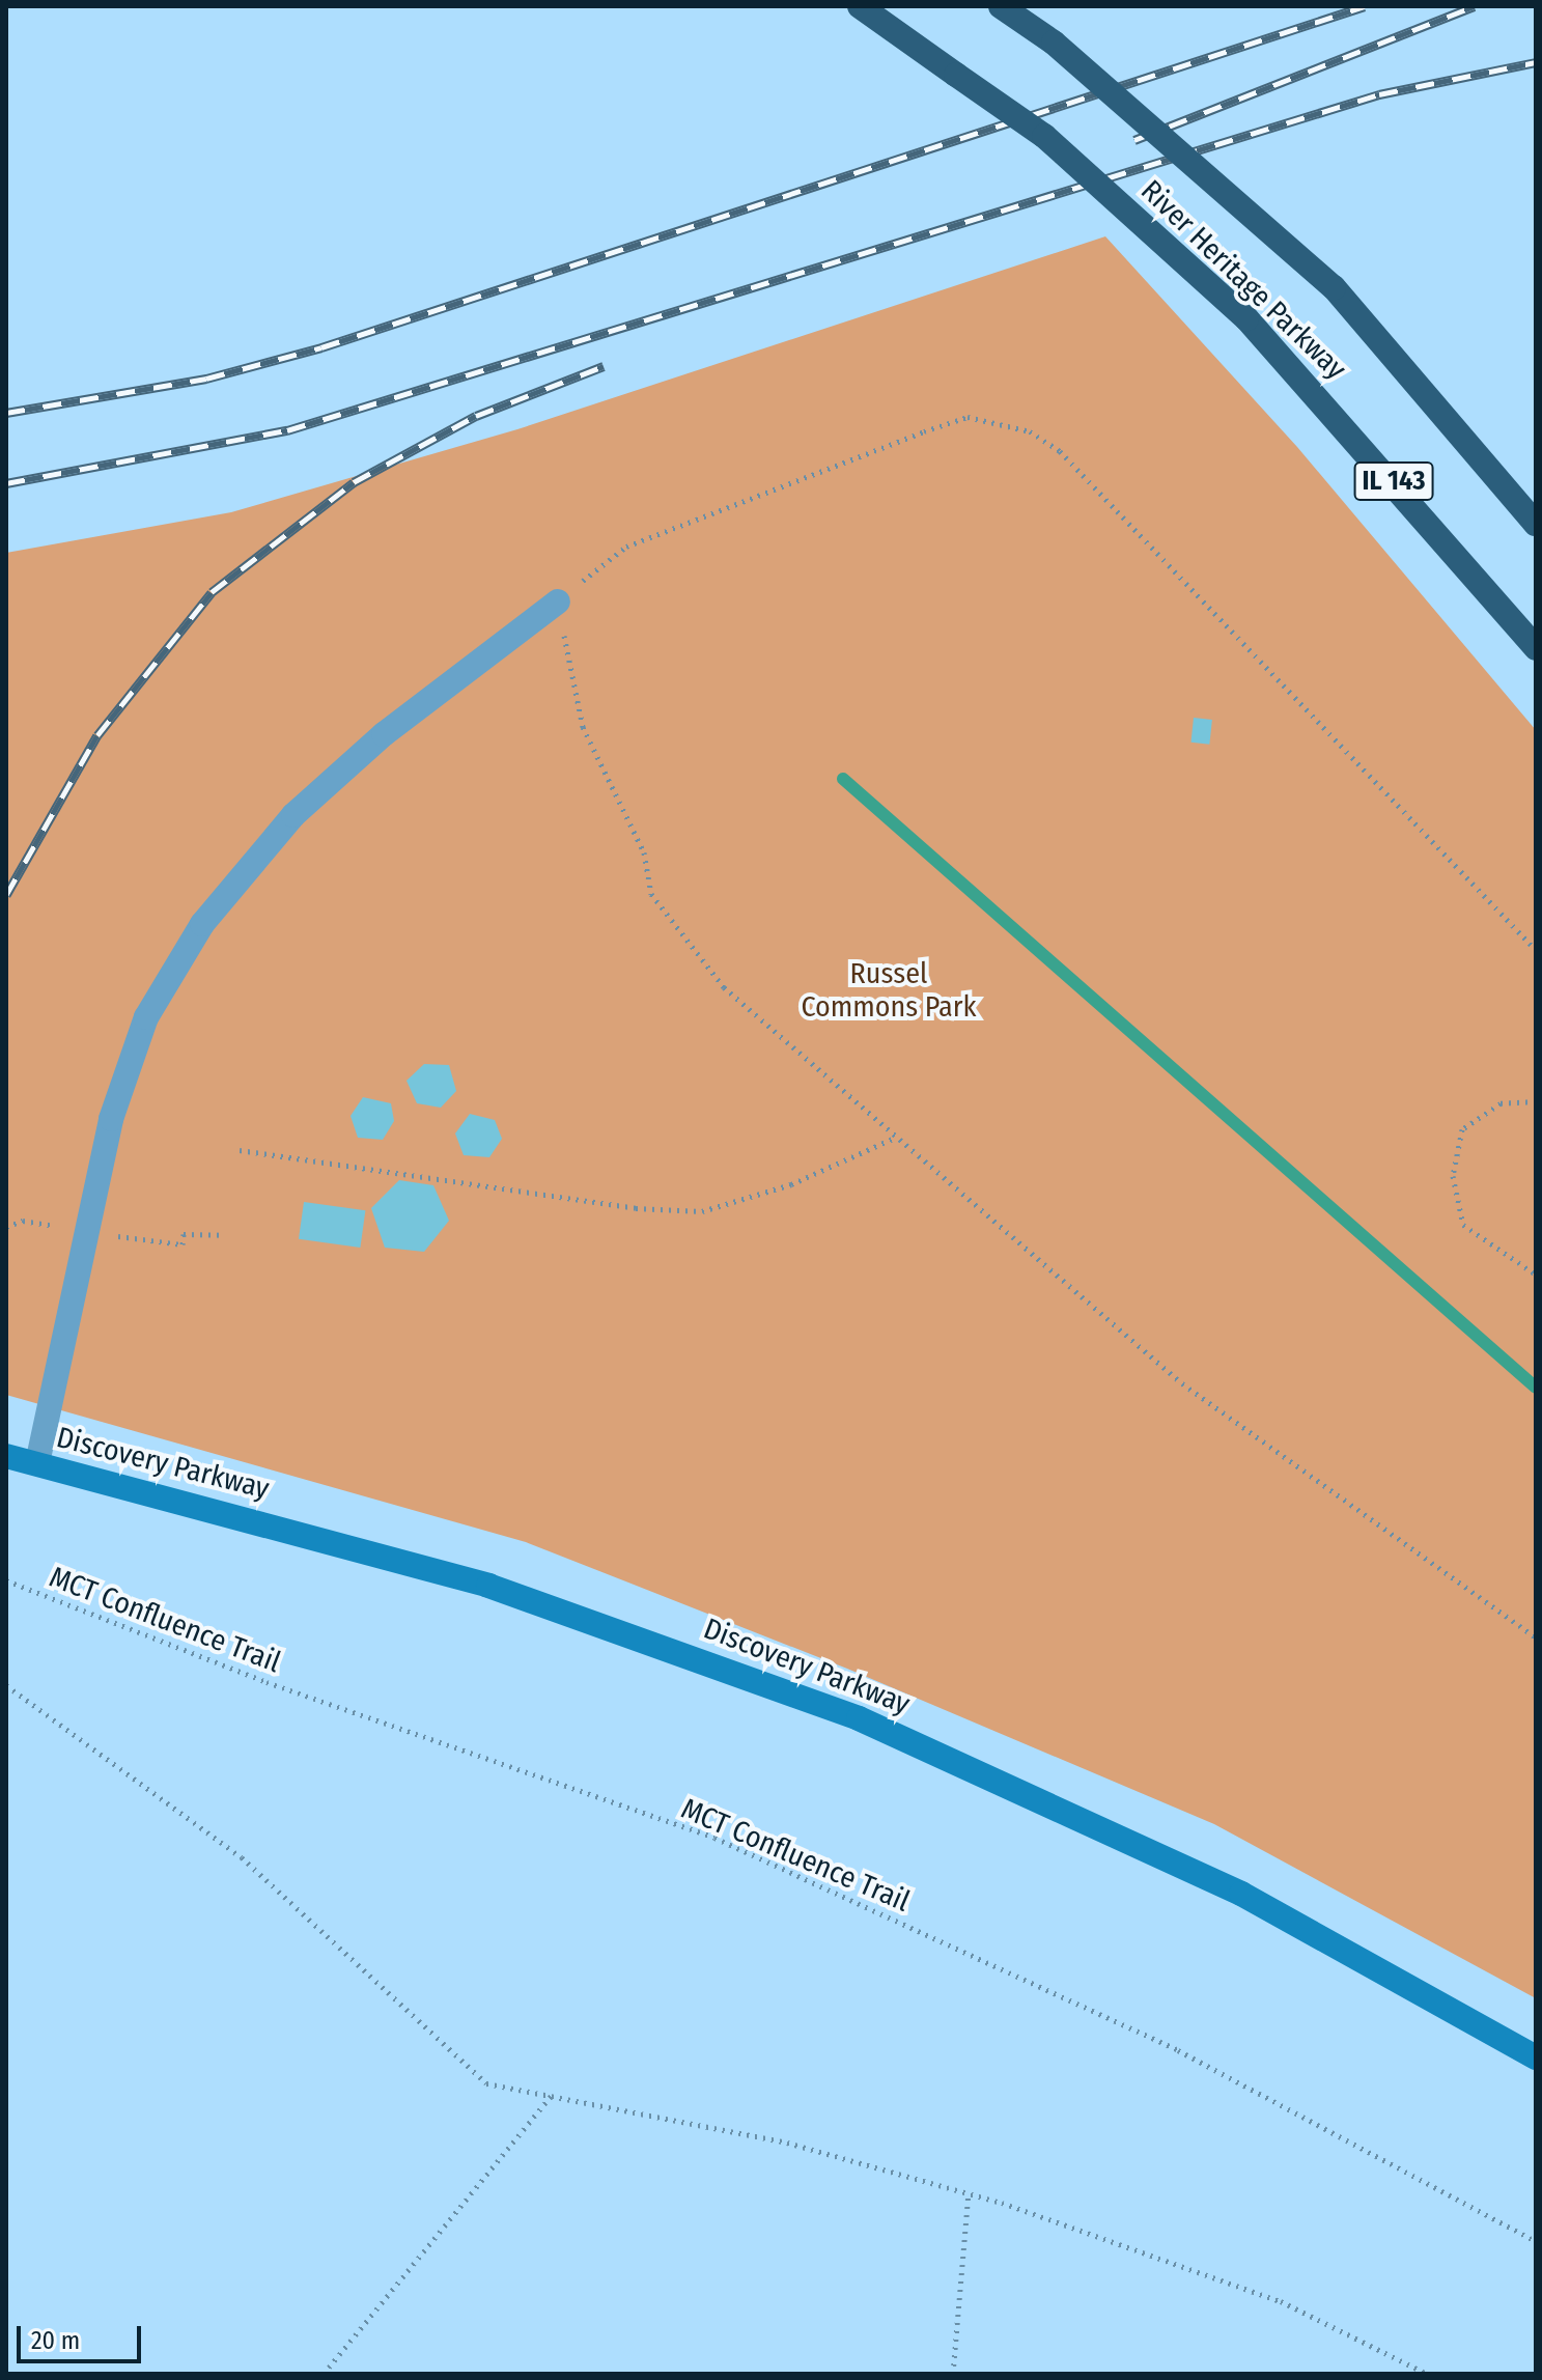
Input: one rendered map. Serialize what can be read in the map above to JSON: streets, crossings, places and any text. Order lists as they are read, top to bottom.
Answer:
{
  "streets": {
    "highway": ["River Heritage Parkway", "IL 143"],
    "street": ["Discovery Parkway"],
    "path": ["MCT Confluence Trail"]
  },
  "parks": ["Russel Commons Park"],
  "scale_bar": "20 m"
}
